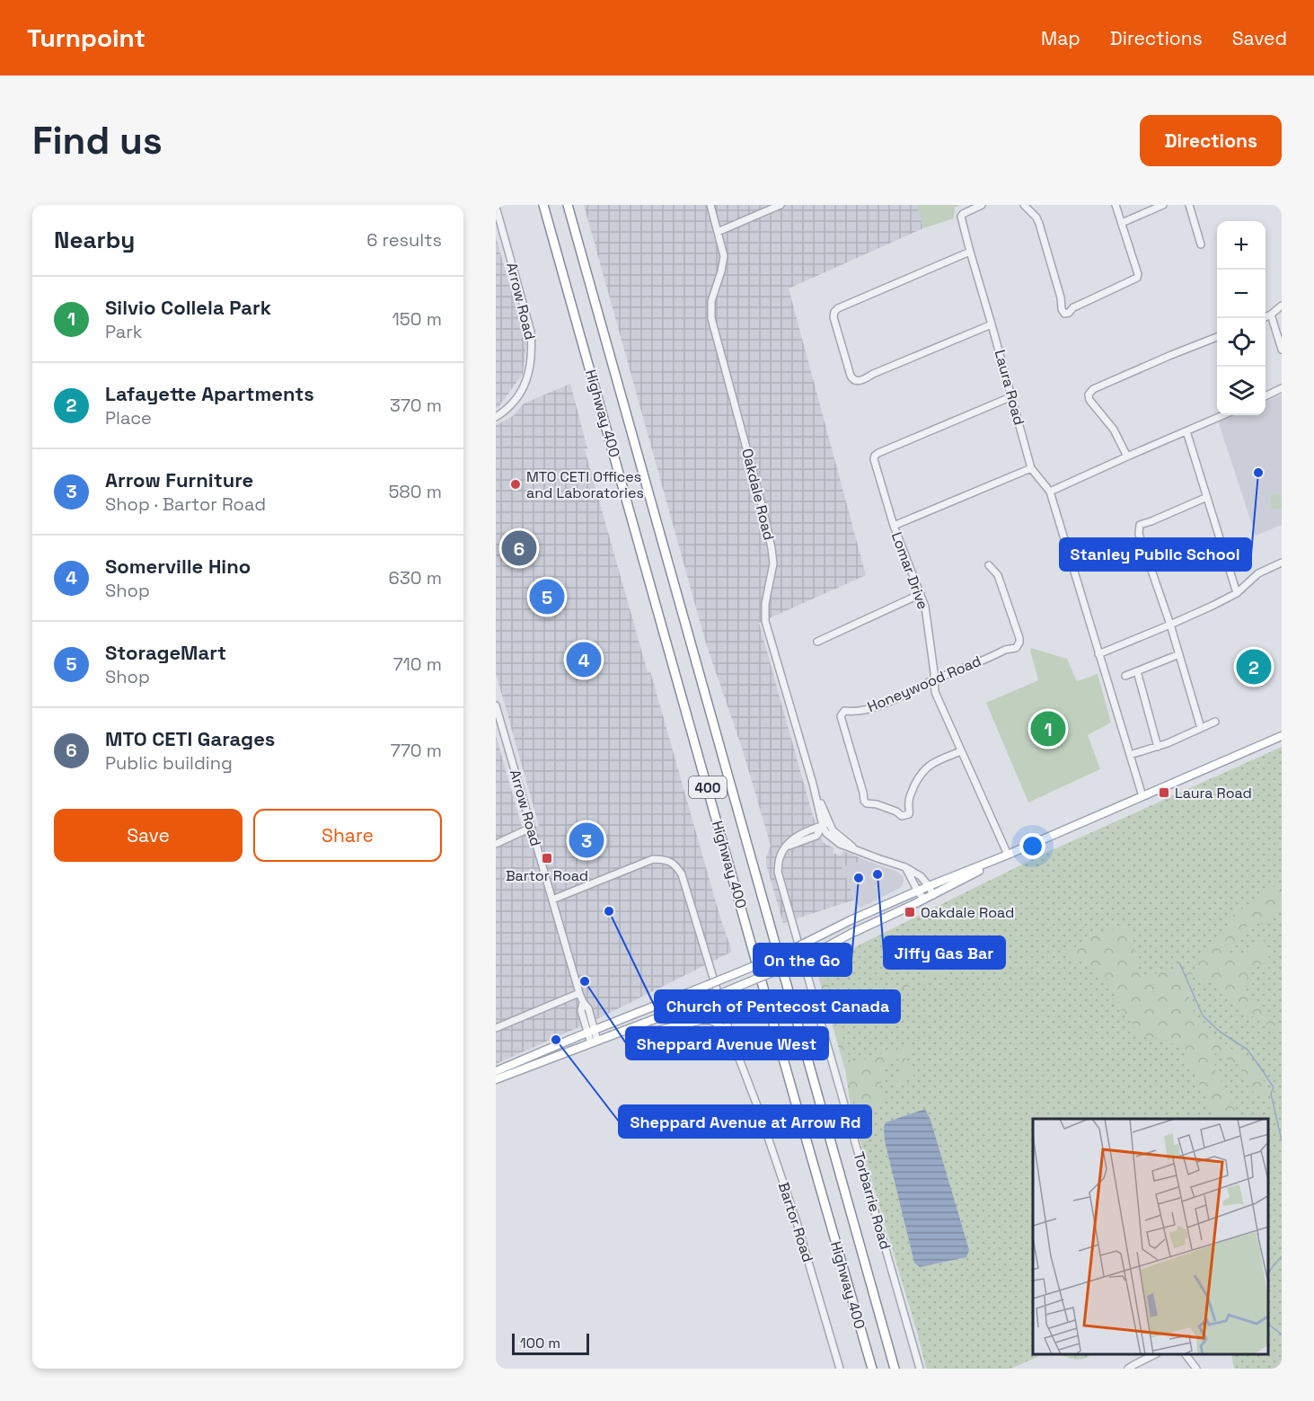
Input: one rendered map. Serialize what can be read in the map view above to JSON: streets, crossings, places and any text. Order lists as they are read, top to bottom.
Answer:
{
  "streets": {
    "highway": ["Highway 400", "400"],
    "street": [
      "Arrow Road",
      "Laura Road",
      "Oakdale Road",
      "Lomar Drive",
      "Honeywood Road",
      "Torbarrie Road",
      "Bartor Road"
    ]
  },
  "crossings": [
    ["Arrow Road", "Bartor Road"],
    ["Laura Road", "Lomar Drive"],
    ["Oakdale Road", "Torbarrie Road"],
    ["Lomar Drive", "Honeywood Road"]
  ],
  "places": {
    "other": [
      "Stanley Public School",
      "MTO CETI Offices and Laboratories",
      "Jiffy Gas Bar",
      "On the Go",
      "Church of Pentecost Canada",
      "Sheppard Avenue West",
      "Sheppard Avenue at Arrow Rd"
    ],
    "transit": ["Laura Road", "Bartor Road", "Oakdale Road"]
  },
  "scale_bar": "100 m",
  "page": {
    "header": "Turnpoint",
    "nav": ["Map", "Directions", "Saved"],
    "buttons": [
      "Directions",
      ["Save", "Share"]
    ],
    "title": "Find us",
    "heading": ["Nearby", "6 results"],
    "map_buttons": ["+", "−"],
    "list": [
      {
        "mark": "1",
        "name": "Silvio Collela Park",
        "note": "Park",
        "value": "150 m"
      },
      {
        "mark": "2",
        "name": "Lafayette Apartments",
        "note": "Place",
        "value": "370 m"
      },
      {
        "mark": "3",
        "name": "Arrow Furniture",
        "note": "Shop · Bartor Road",
        "value": "580 m"
      },
      {
        "mark": "4",
        "name": "Somerville Hino",
        "note": "Shop",
        "value": "630 m"
      },
      {
        "mark": "5",
        "name": "StorageMart",
        "note": "Shop",
        "value": "710 m"
      },
      {
        "mark": "6",
        "name": "MTO CETI Garages",
        "note": "Public building",
        "value": "770 m"
      }
    ],
    "pins": [
      "6",
      "5",
      "4",
      "2",
      "1",
      "3"
    ],
    "scale": "100 m"
  }
}
